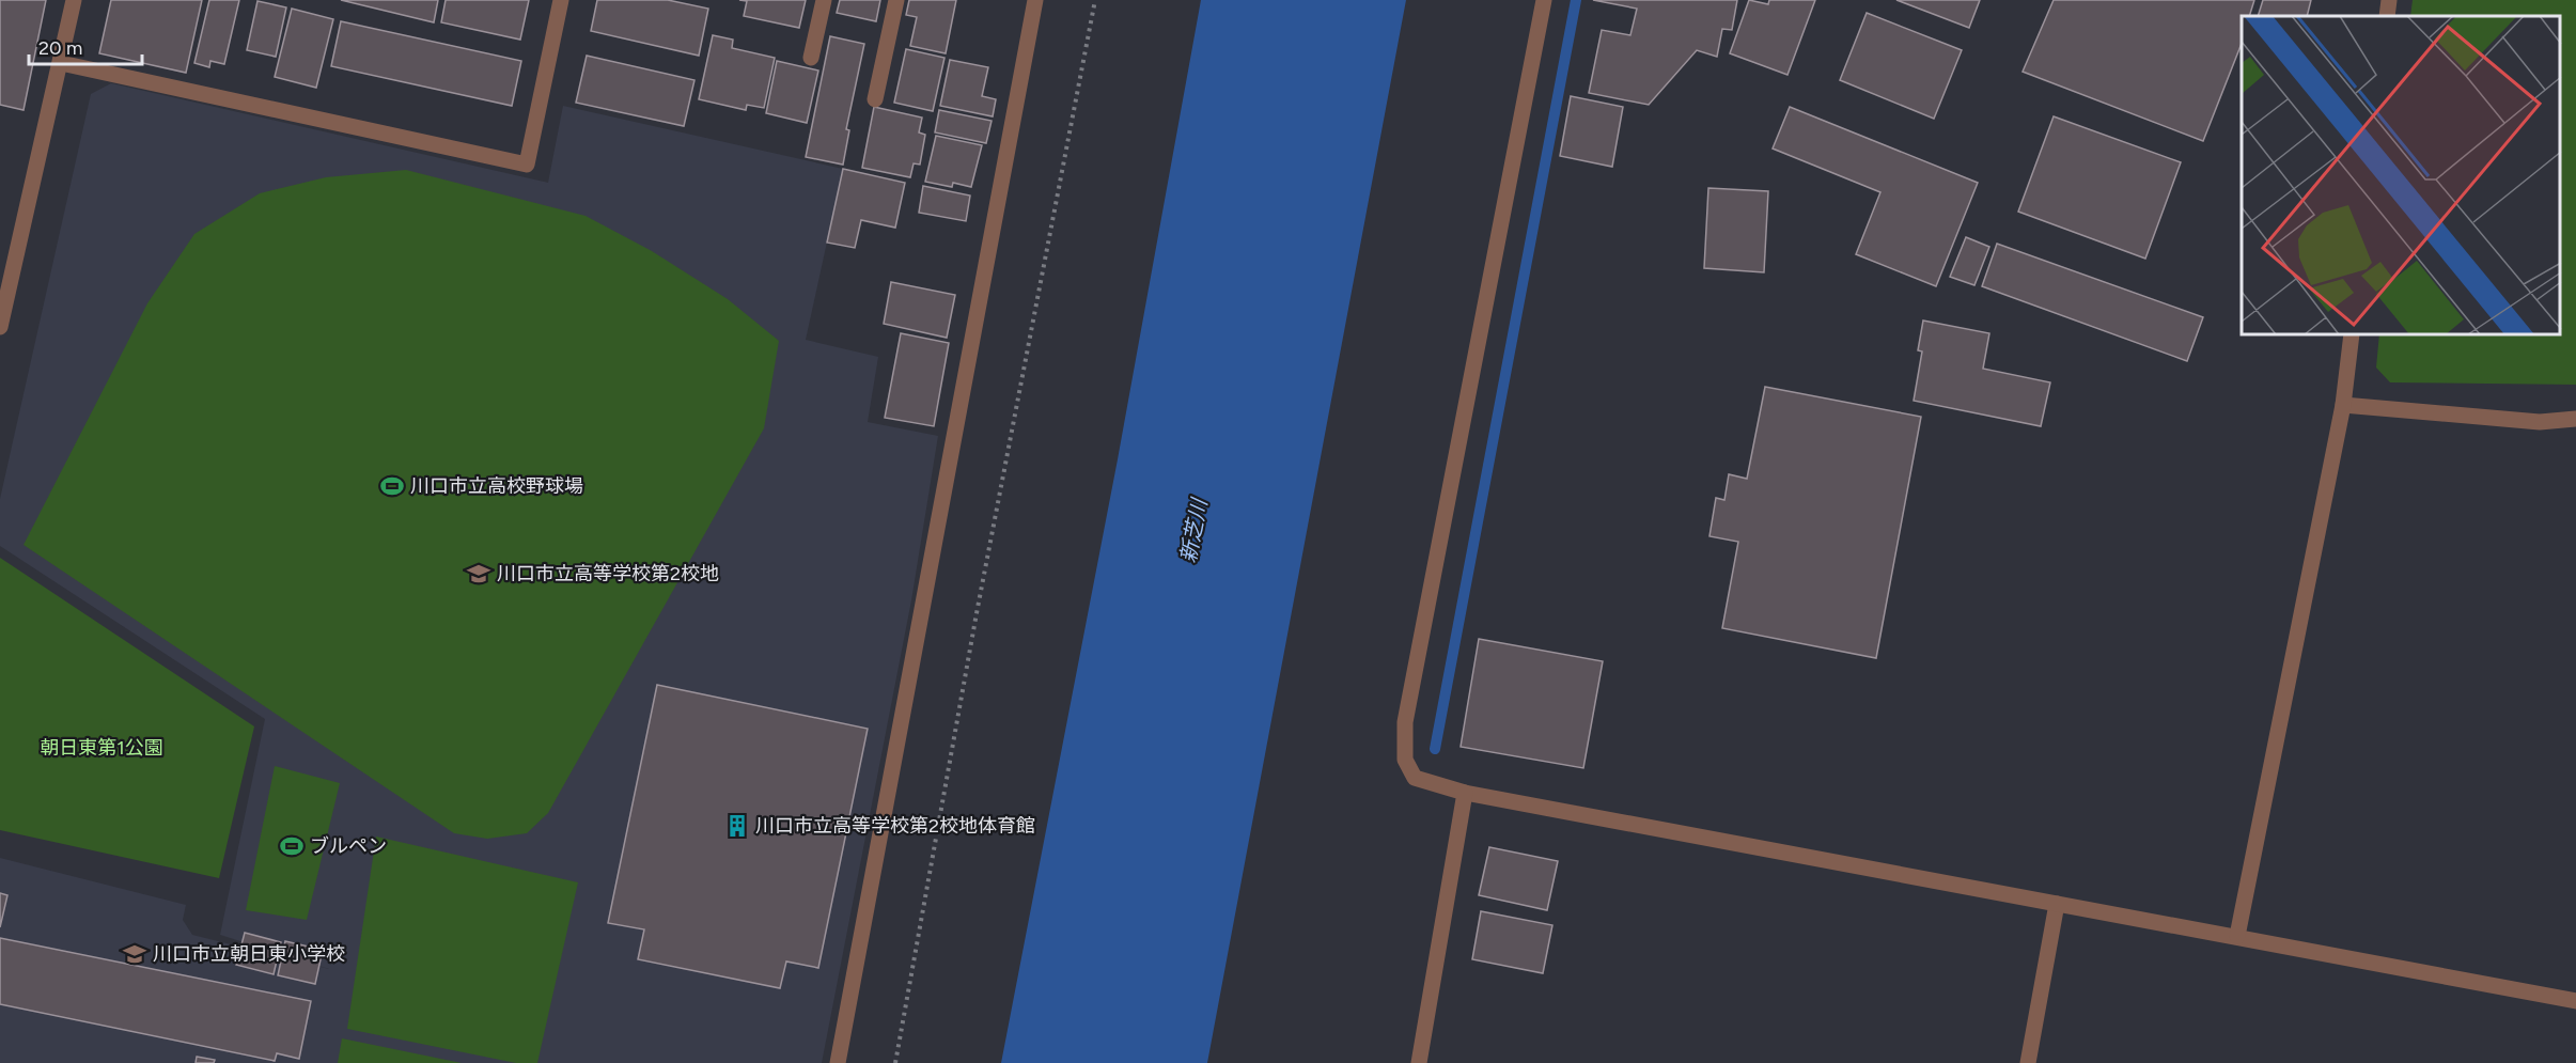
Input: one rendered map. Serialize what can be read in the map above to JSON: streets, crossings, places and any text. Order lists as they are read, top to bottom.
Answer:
{
  "water": ["新芝川"],
  "parks": ["朝日東第1公園"],
  "places": {
    "sports": ["川口市立高校野球場", "ブルペン"],
    "school or university": ["川口市立高等学校第2校地", "川口市立朝日東小学校"],
    "building": ["川口市立高等学校第2校地体育館"]
  },
  "scale_bar": "20 m"
}
